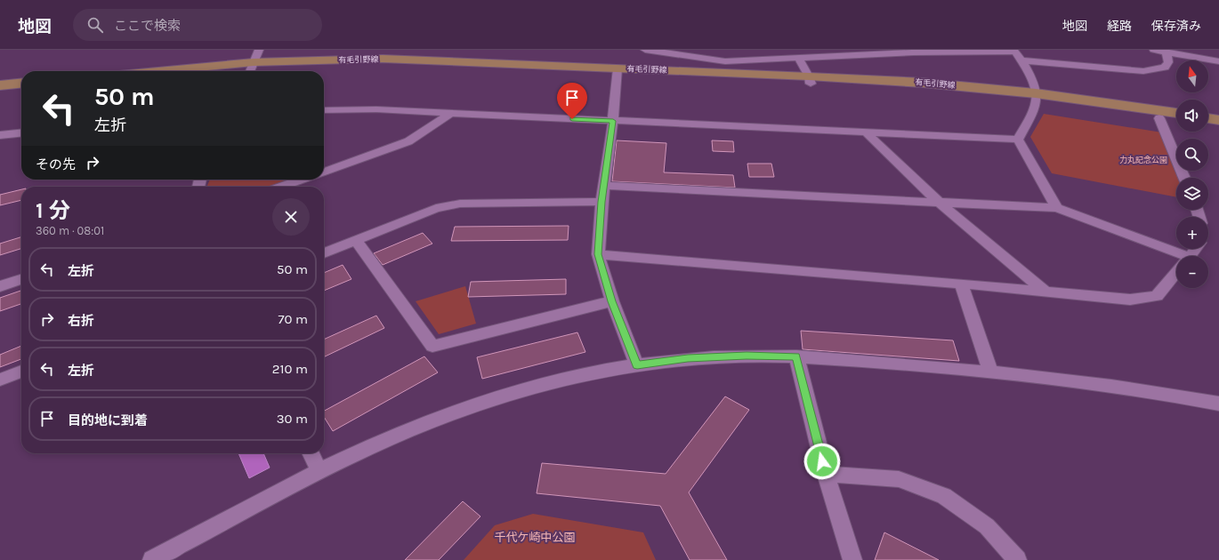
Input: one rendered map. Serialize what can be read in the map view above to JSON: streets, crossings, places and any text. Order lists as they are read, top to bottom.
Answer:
{
  "streets": {
    "main road": ["有毛引野線"]
  },
  "parks": ["力丸記念公園", "千代ケ崎中公園"],
  "north": "top",
  "page": {
    "header": "地図",
    "search": "ここで検索",
    "nav": ["地図", "経路", "保存済み"],
    "map_buttons": ["+", "−"],
    "turn": ["50 m", "左折"],
    "then": "その先",
    "heading": ["1 分", "360 m · 08:01"],
    "list": [
      {
        "name": "左折",
        "value": "50 m"
      },
      {
        "name": "右折",
        "value": "70 m"
      },
      {
        "name": "左折",
        "value": "210 m"
      },
      {
        "name": "目的地に到着",
        "value": "30 m"
      }
    ]
  }
}
